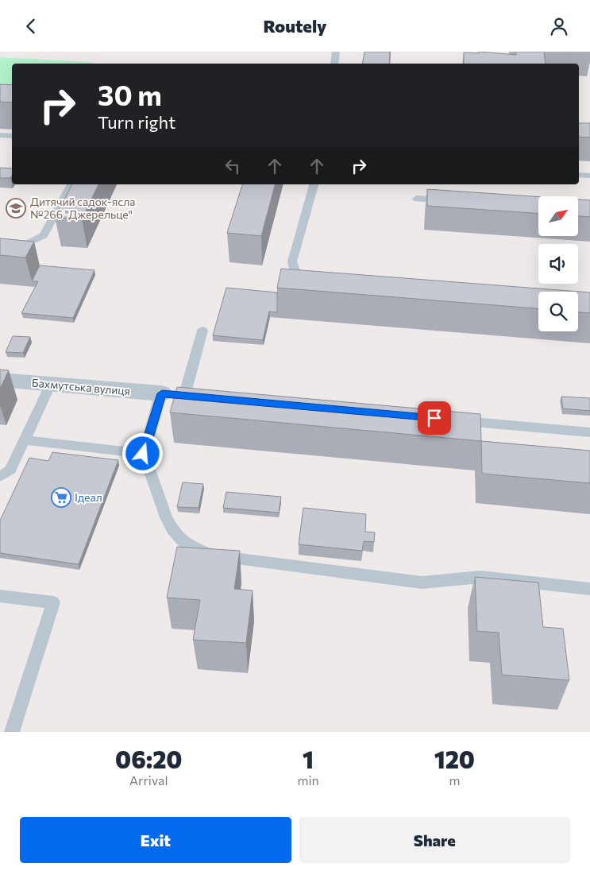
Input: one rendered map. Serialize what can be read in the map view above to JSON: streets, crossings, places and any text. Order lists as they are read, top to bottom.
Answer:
{
  "streets": {
    "street": ["Бахмутська вулиця"]
  },
  "places": {
    "school or university": ["Дитячий садок-ясла №266 \"Джерельце\""],
    "supermarket": ["Ідеал"]
  },
  "north": "top right",
  "page": {
    "header": "Routely",
    "turn": ["30 m", "Turn right"],
    "eta": [
      "06:20",
      "Arrival",
      "1",
      "min",
      "120",
      "m"
    ],
    "buttons": ["Exit", "Share"]
  }
}
